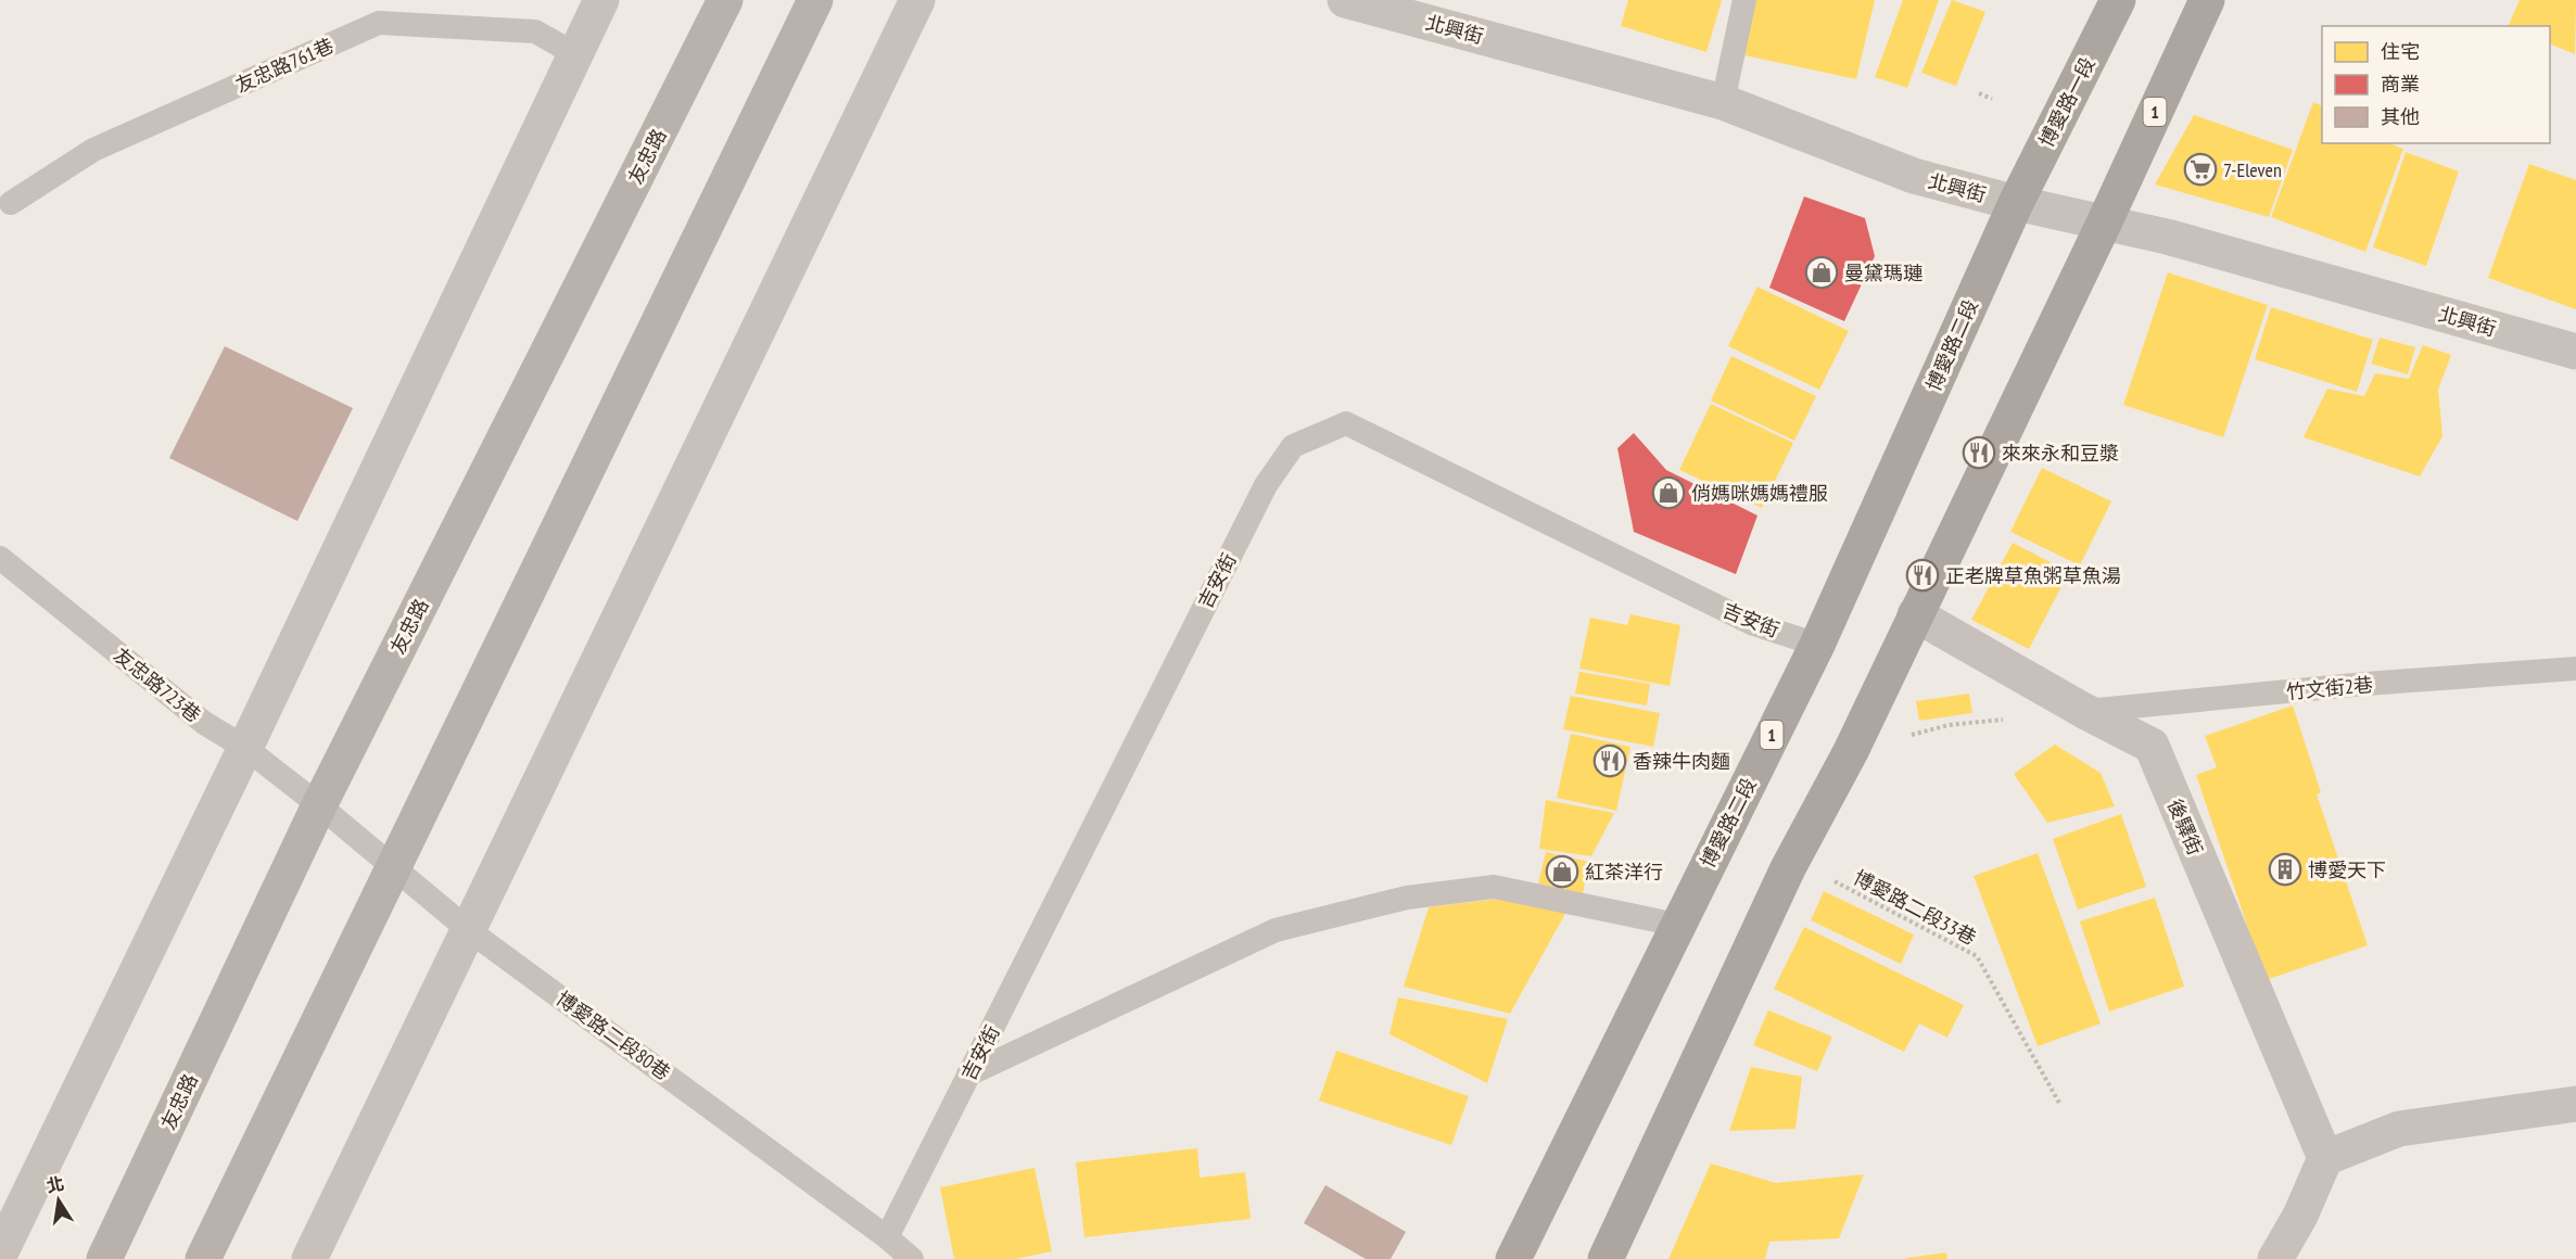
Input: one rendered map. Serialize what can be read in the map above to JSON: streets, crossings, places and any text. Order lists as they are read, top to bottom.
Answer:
{
  "streets": {
    "main road": ["博愛路一段", "1", "博愛路二段"],
    "street": ["北興街", "友忠路", "後驛街"],
    "lane": [
      "友忠路761巷",
      "吉安街",
      "友忠路723巷",
      "竹文街2巷",
      "博愛路二段80巷"
    ],
    "path": ["博愛路二段33巷"]
  },
  "crossings": [
    ["北興街", "博愛路一段"],
    ["北興街", "1"],
    ["北興街", "博愛路二段"],
    ["博愛路一段", "博愛路二段"],
    ["1", "後驛街"],
    ["1", "博愛路二段33巷"],
    ["友忠路", "友忠路723巷"],
    ["友忠路", "博愛路二段80巷"],
    ["博愛路二段", "吉安街"],
    ["吉安街", "博愛路二段80巷"],
    ["友忠路723巷", "博愛路二段80巷"],
    ["竹文街2巷", "後驛街"]
  ],
  "places": {
    "supermarket": ["7-Eleven"],
    "shop": ["曼黛瑪璉", "俏媽咪媽媽禮服", "紅茶洋行"],
    "restaurant": ["來來永和豆漿", "正老牌草魚粥草魚湯", "香辣牛肉麵"],
    "building": ["博愛天下"]
  },
  "legend": ["住宅", "商業", "其他"],
  "north": "top"
}
